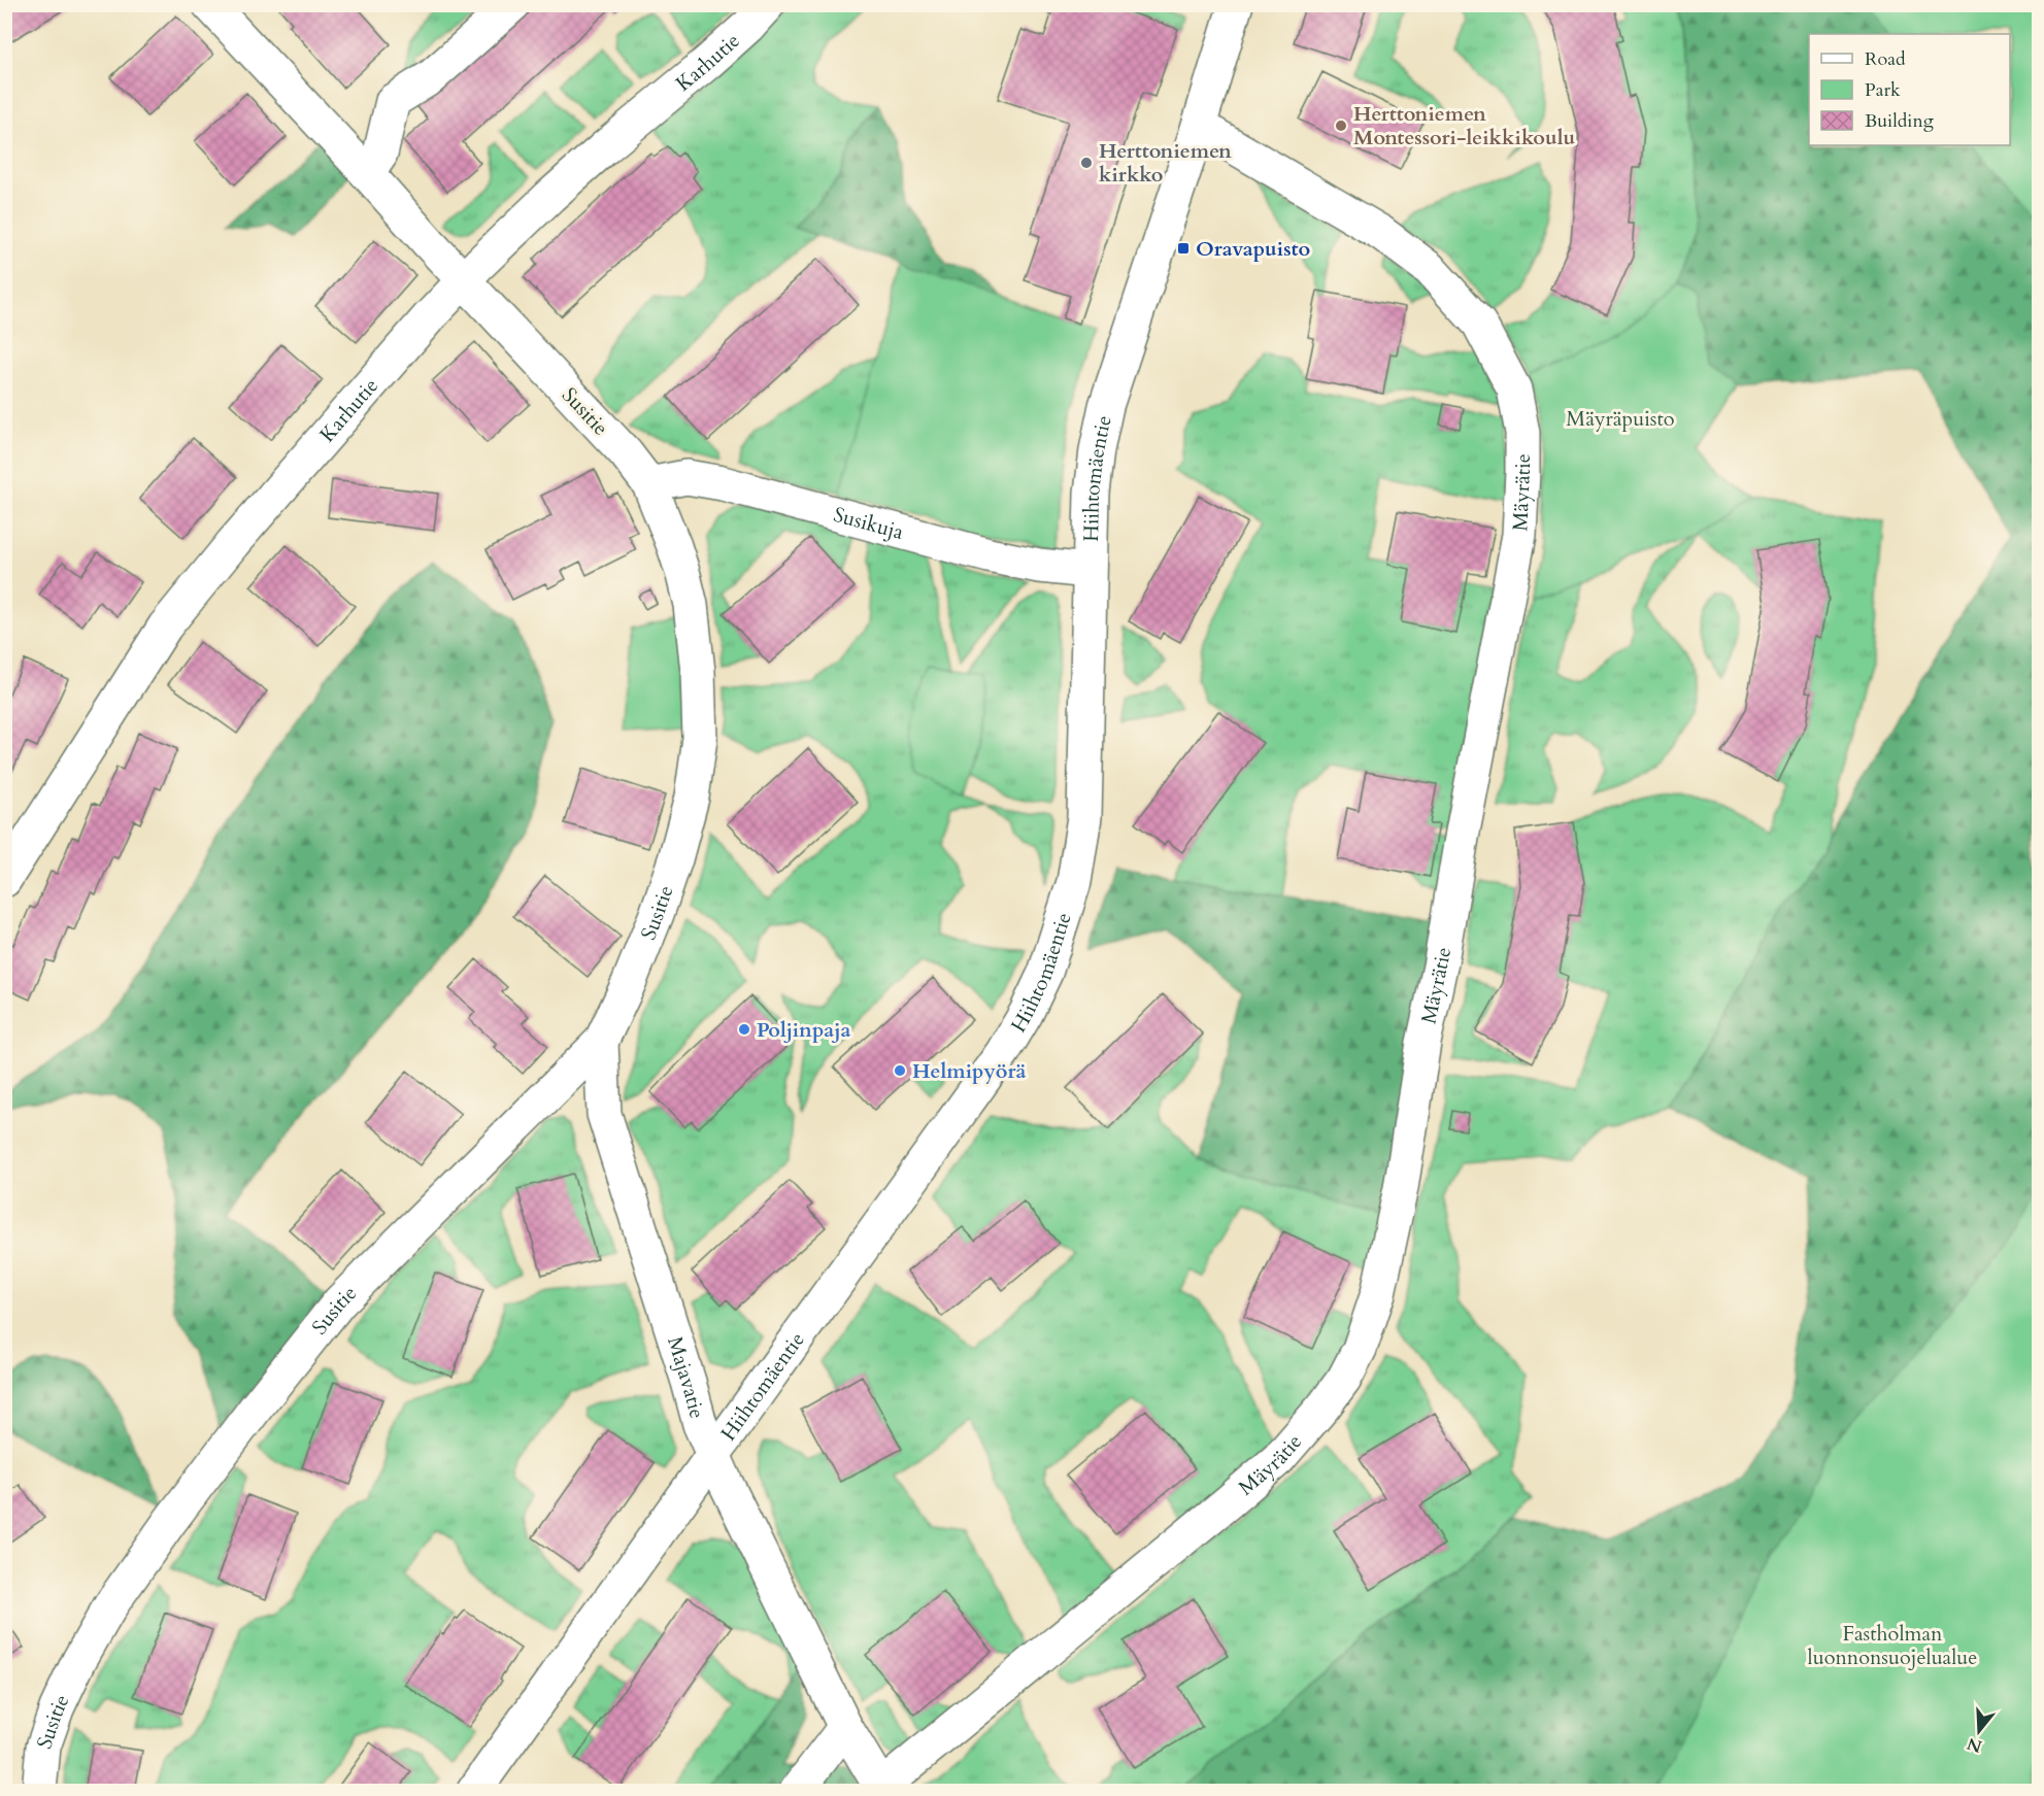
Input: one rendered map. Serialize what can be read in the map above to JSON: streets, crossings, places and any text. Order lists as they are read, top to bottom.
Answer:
{
  "streets": {
    "street": [
      "Karhutie",
      "Susitie",
      "Hiihtomäentie",
      "Mäyrätie",
      "Susikuja",
      "Majavatie"
    ]
  },
  "crossings": [
    ["Karhutie", "Susitie"],
    ["Susitie", "Susikuja"],
    ["Susitie", "Majavatie"],
    ["Hiihtomäentie", "Mäyrätie"],
    ["Hiihtomäentie", "Susikuja"],
    ["Hiihtomäentie", "Majavatie"],
    ["Mäyrätie", "Majavatie"]
  ],
  "parks": ["Mäyräpuisto", "Fastholman luonnonsuojelualue"],
  "places": {
    "other": [
      "Herttoniemen Montessori-leikkikoulu",
      "Herttoniemen kirkko",
      "Poljinpaja",
      "Helmipyörä"
    ],
    "transit": ["Oravapuisto"]
  },
  "legend": ["Road", "Park", "Building"],
  "north": "bottom"
}
